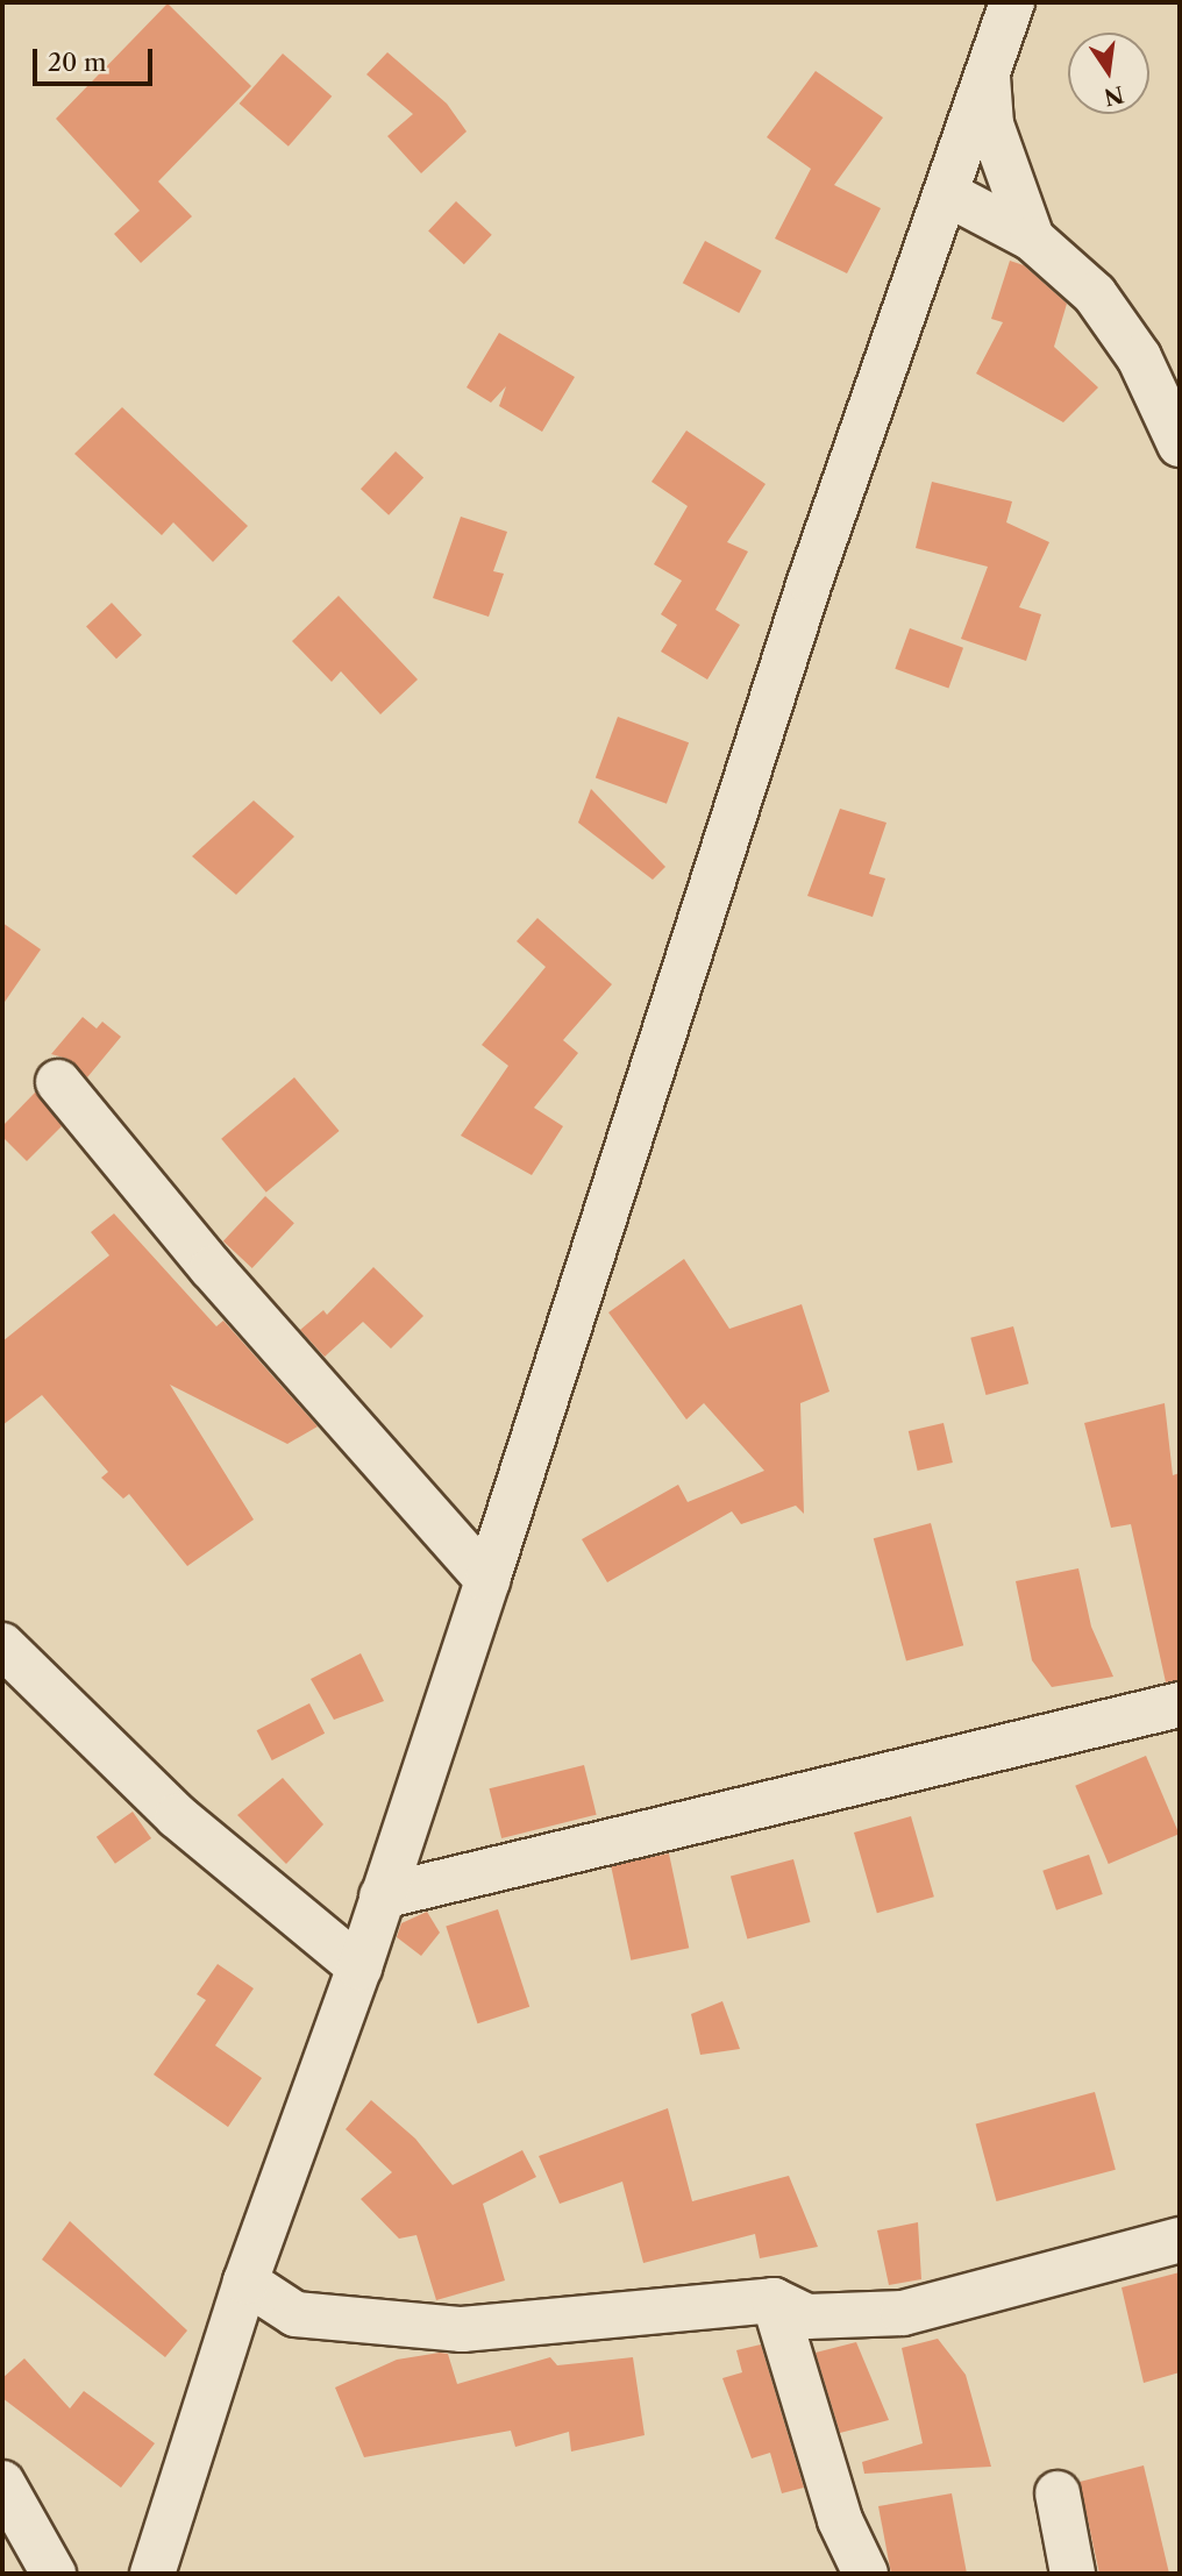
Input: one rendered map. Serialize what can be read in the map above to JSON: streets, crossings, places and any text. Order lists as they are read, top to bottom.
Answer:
{
  "scale_bar": "20 m",
  "north": "bottom"
}
